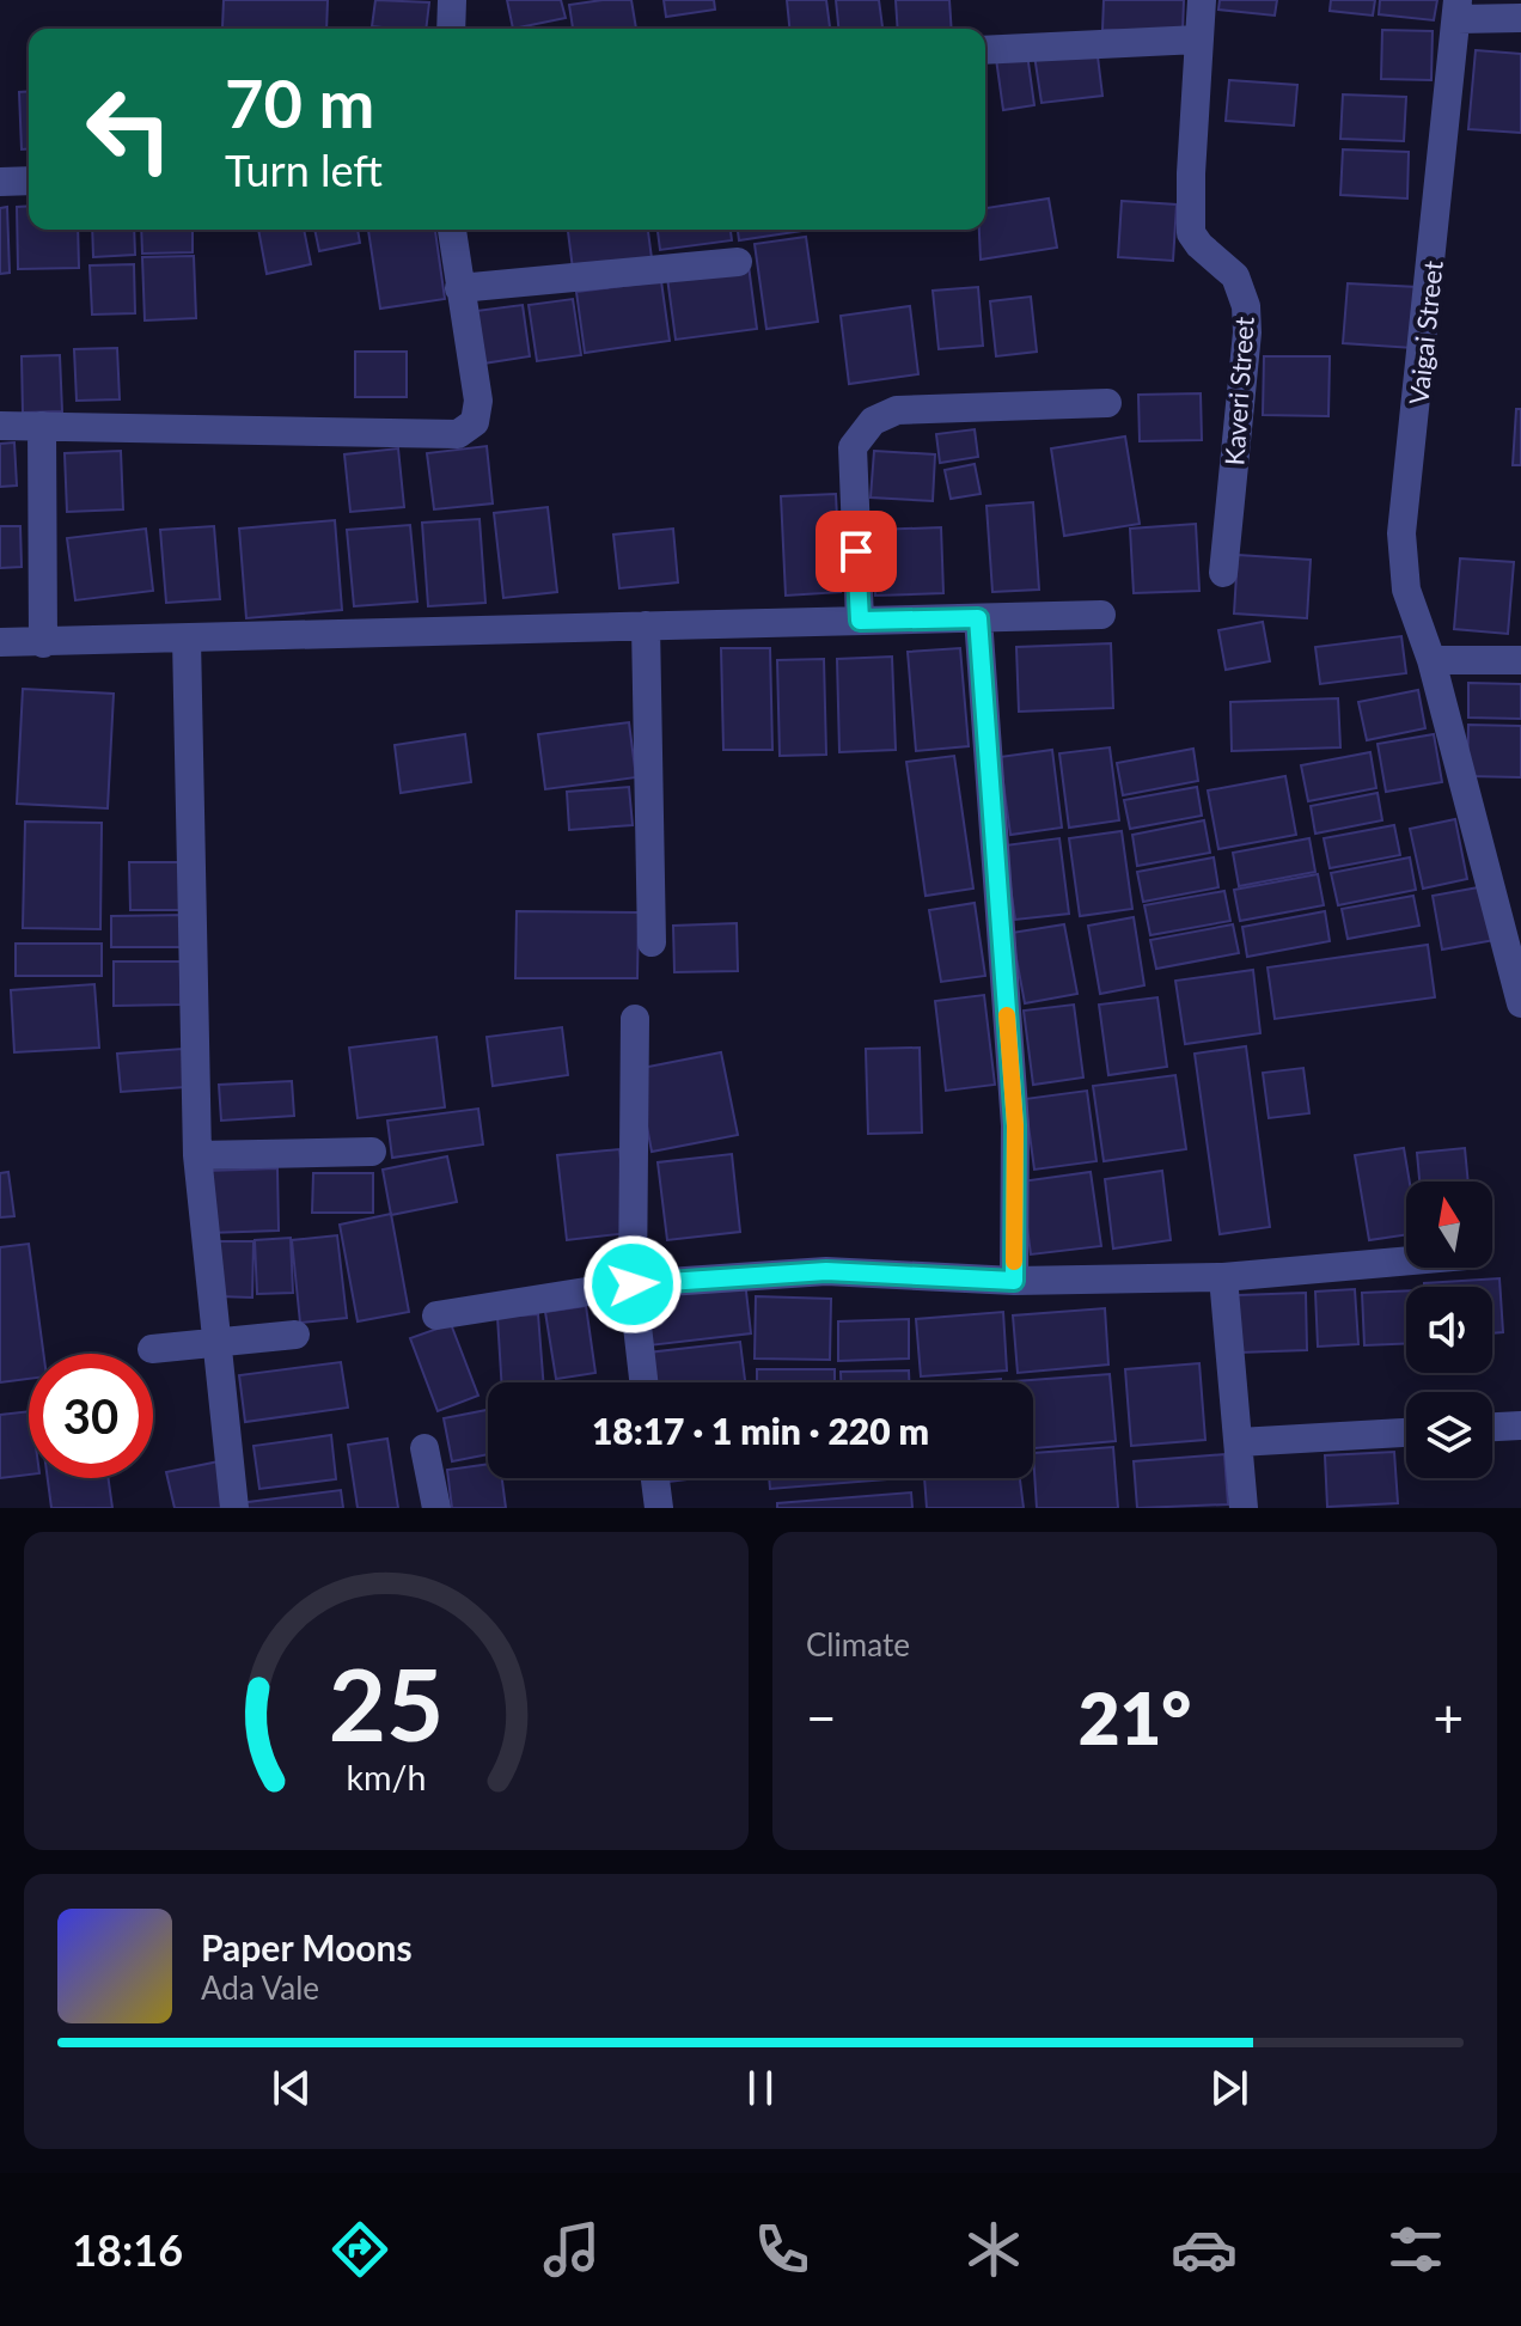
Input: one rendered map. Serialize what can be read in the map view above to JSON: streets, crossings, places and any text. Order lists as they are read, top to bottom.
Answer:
{
  "streets": {
    "street": ["Vaigai Street", "Kaveri Street"]
  },
  "north": "top",
  "page": {
    "turn": ["70 m", "Turn left"],
    "limit": "30",
    "trip": "18:17 · 1 min · 220 m",
    "tile": "Climate",
    "heat": ["−", "21°", "+"],
    "song": ["Paper Moons", "Ada Vale"],
    "tabs": "18:16",
    "gauge": ["25", "km/h"]
  }
}
